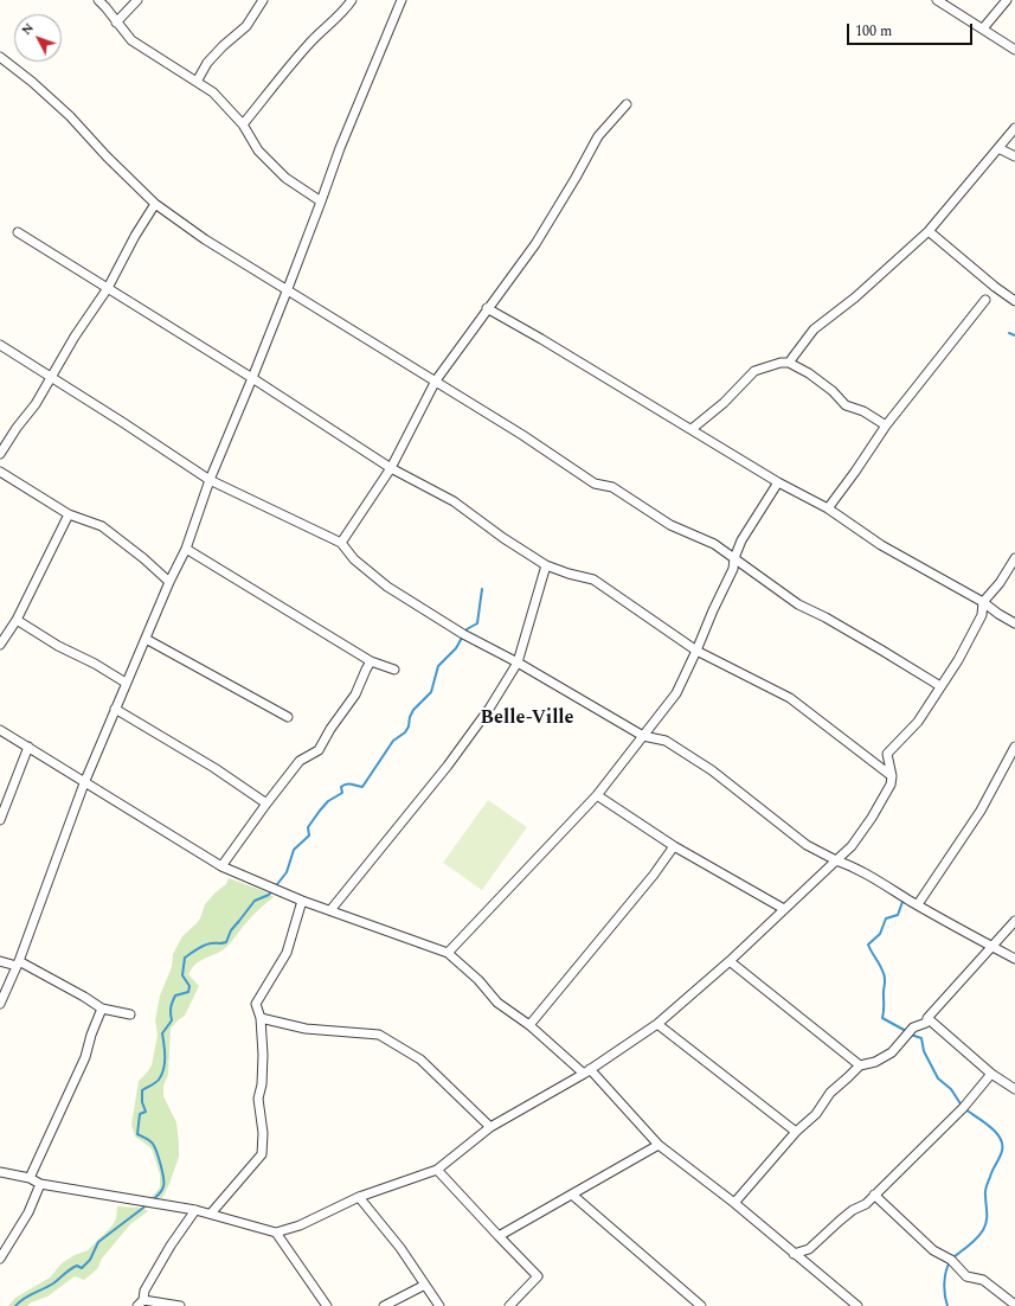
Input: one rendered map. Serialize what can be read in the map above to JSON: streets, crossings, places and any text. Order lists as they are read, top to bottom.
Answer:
{
  "districts": ["Belle-Ville"],
  "scale_bar": "100 m",
  "north": "top left"
}
